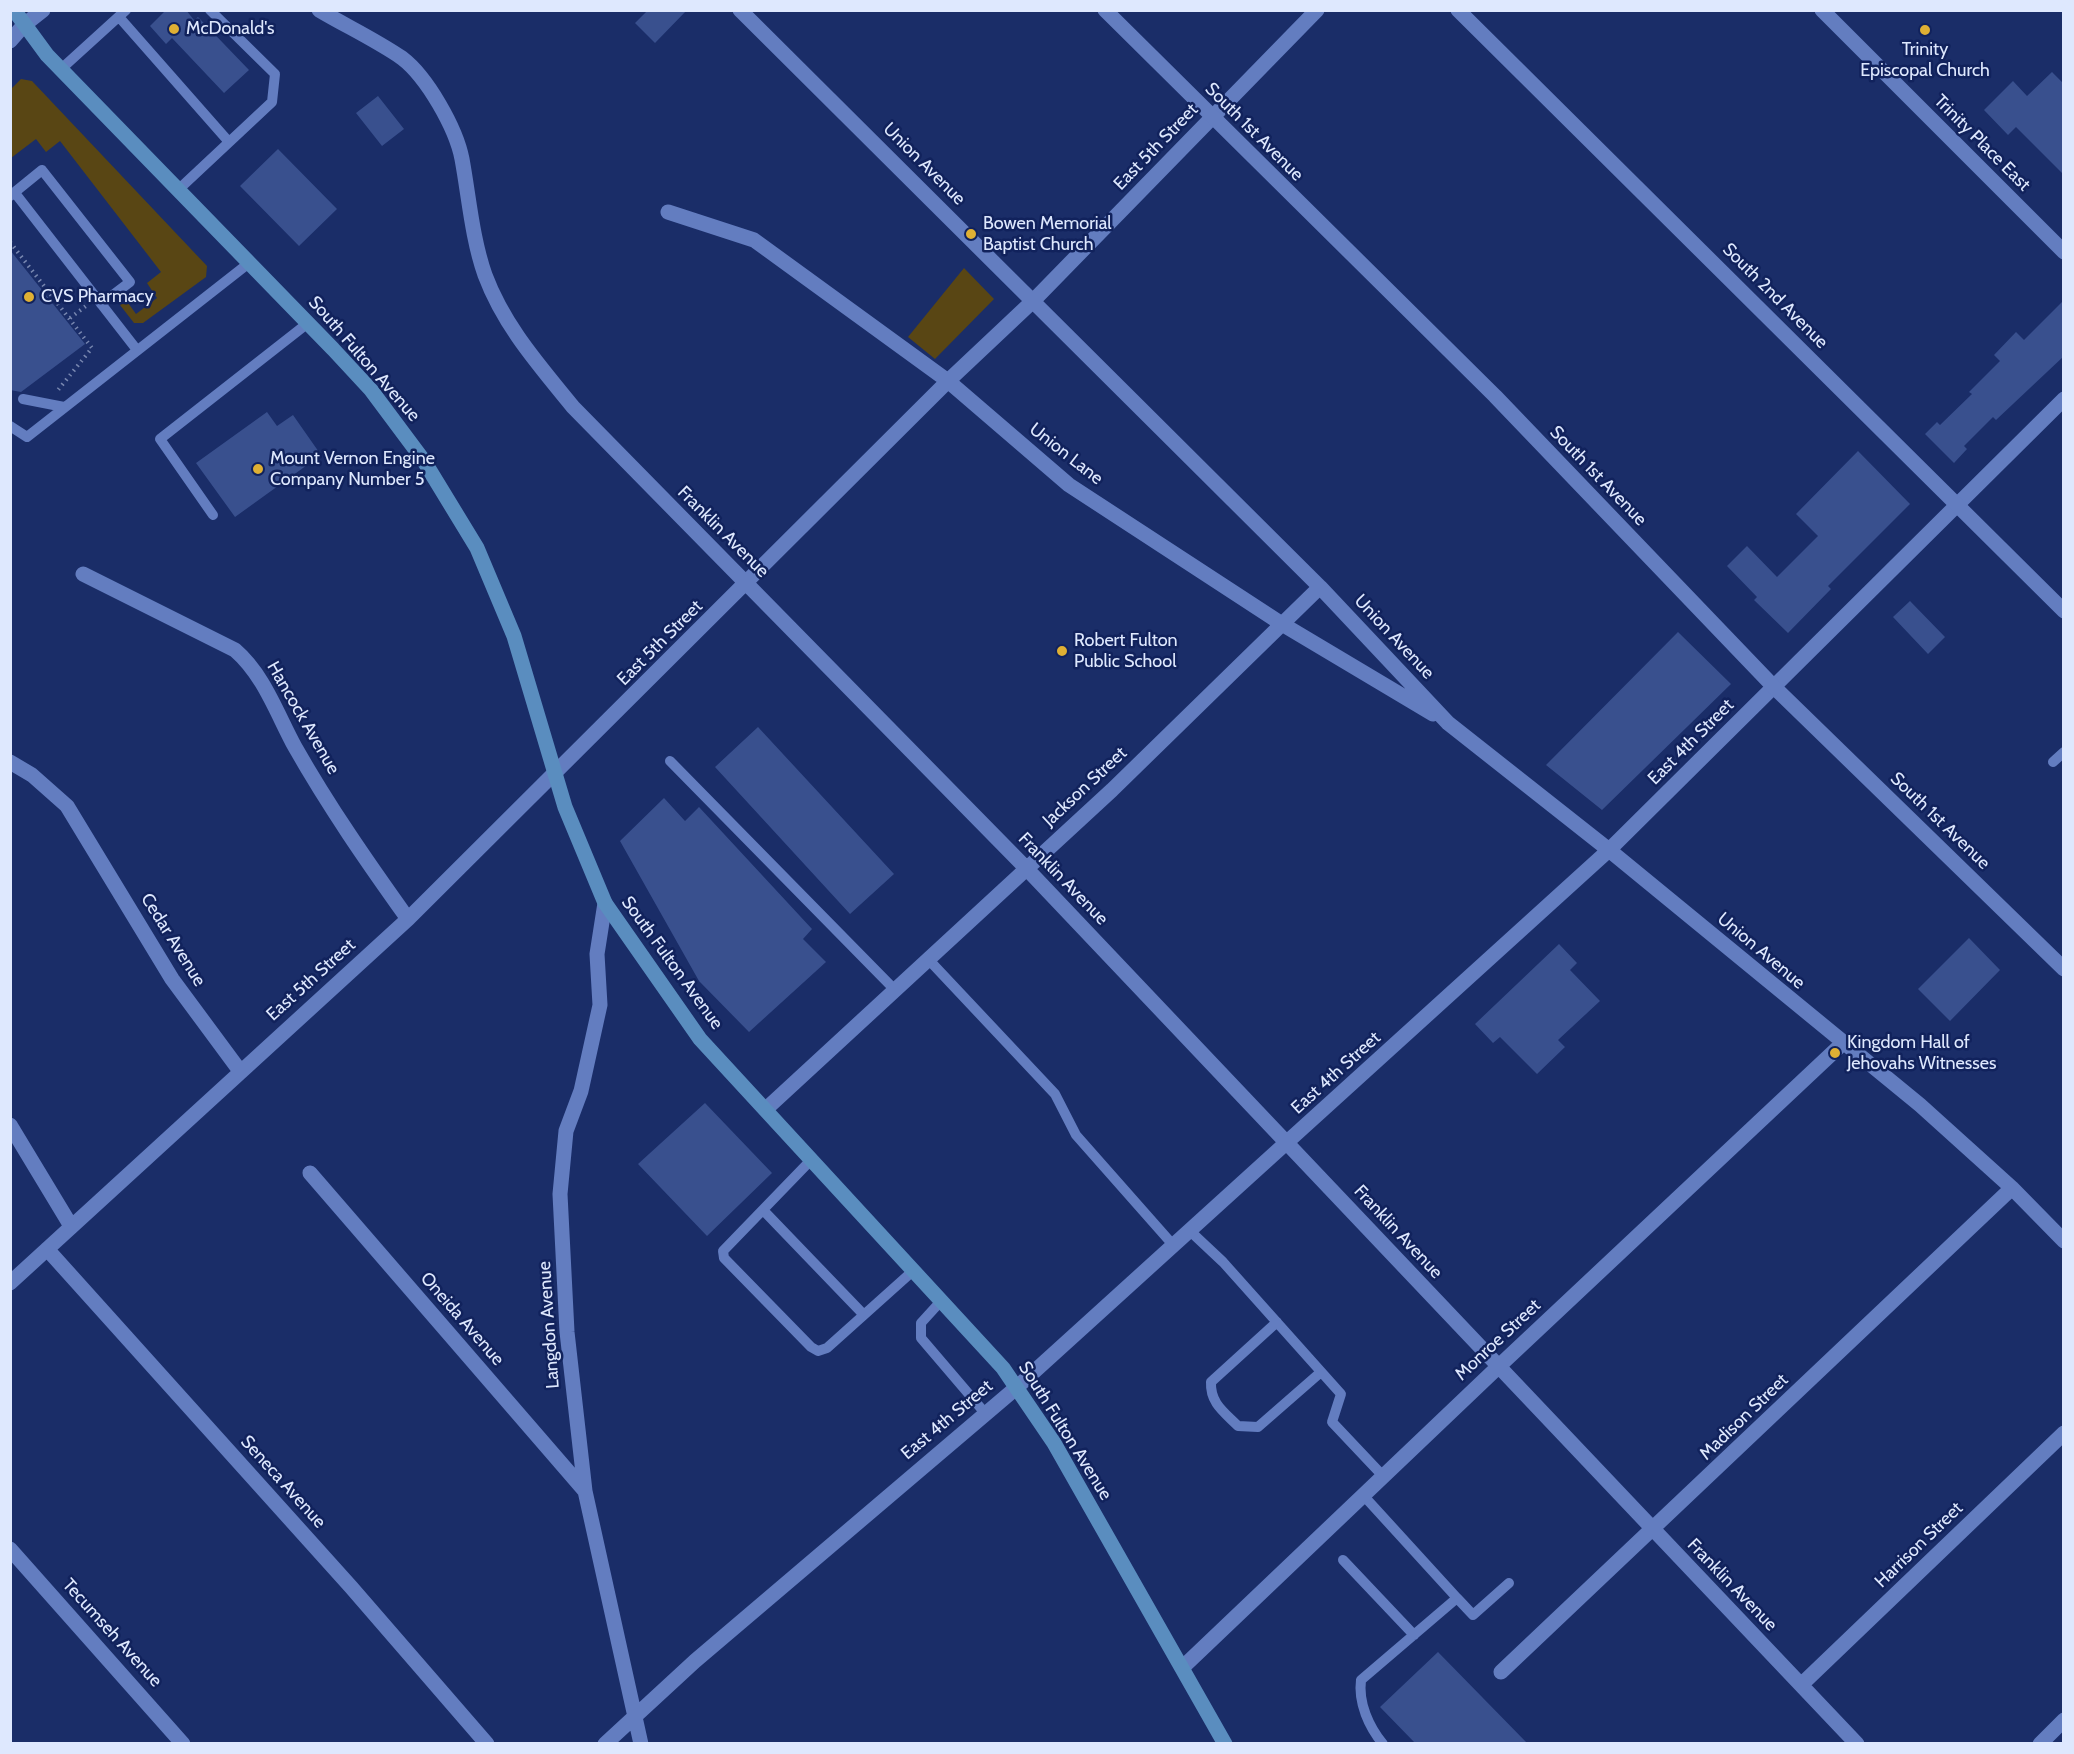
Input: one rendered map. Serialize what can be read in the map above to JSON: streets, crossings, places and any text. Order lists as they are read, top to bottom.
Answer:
{
  "streets": {
    "main road": ["South Fulton Avenue"],
    "street": [
      "South 1st Avenue",
      "Trinity Place East",
      "East 5th Street",
      "Union Avenue",
      "South 2nd Avenue",
      "Union Lane",
      "Franklin Avenue",
      "Hancock Avenue",
      "East 4th Street",
      "Jackson Street",
      "Cedar Avenue",
      "Oneida Avenue",
      "Langdon Avenue",
      "Monroe Street",
      "Madison Street",
      "Seneca Avenue",
      "Harrison Street",
      "Tecumseh Avenue"
    ]
  },
  "crossings": [
    ["South 1st Avenue", "East 5th Street"],
    ["South 1st Avenue", "East 4th Street"],
    ["East 5th Street", "Union Avenue"],
    ["East 5th Street", "South Fulton Avenue"],
    ["East 5th Street", "Union Lane"],
    ["East 5th Street", "Franklin Avenue"],
    ["East 5th Street", "Hancock Avenue"],
    ["East 5th Street", "Cedar Avenue"],
    ["East 5th Street", "Seneca Avenue"],
    ["Union Avenue", "Union Lane"],
    ["Union Avenue", "East 4th Street"],
    ["Union Avenue", "Jackson Street"],
    ["Union Avenue", "Monroe Street"],
    ["Union Avenue", "Madison Street"],
    ["South 2nd Avenue", "East 4th Street"],
    ["South Fulton Avenue", "East 4th Street"],
    ["South Fulton Avenue", "Jackson Street"],
    ["South Fulton Avenue", "Langdon Avenue"],
    ["South Fulton Avenue", "Monroe Street"],
    ["Union Lane", "Jackson Street"],
    ["Franklin Avenue", "East 4th Street"],
    ["Franklin Avenue", "Jackson Street"],
    ["Franklin Avenue", "Monroe Street"],
    ["Franklin Avenue", "Madison Street"],
    ["Franklin Avenue", "Harrison Street"],
    ["East 4th Street", "Langdon Avenue"],
    ["Oneida Avenue", "Langdon Avenue"]
  ],
  "places": [
    "McDonald's",
    "Trinity Episcopal Church",
    "Bowen Memorial Baptist Church",
    "CVS Pharmacy",
    "Mount Vernon Engine Company Number 5",
    "Robert Fulton Public School",
    "Kingdom Hall of Jehovahs Witnesses"
  ]
}
